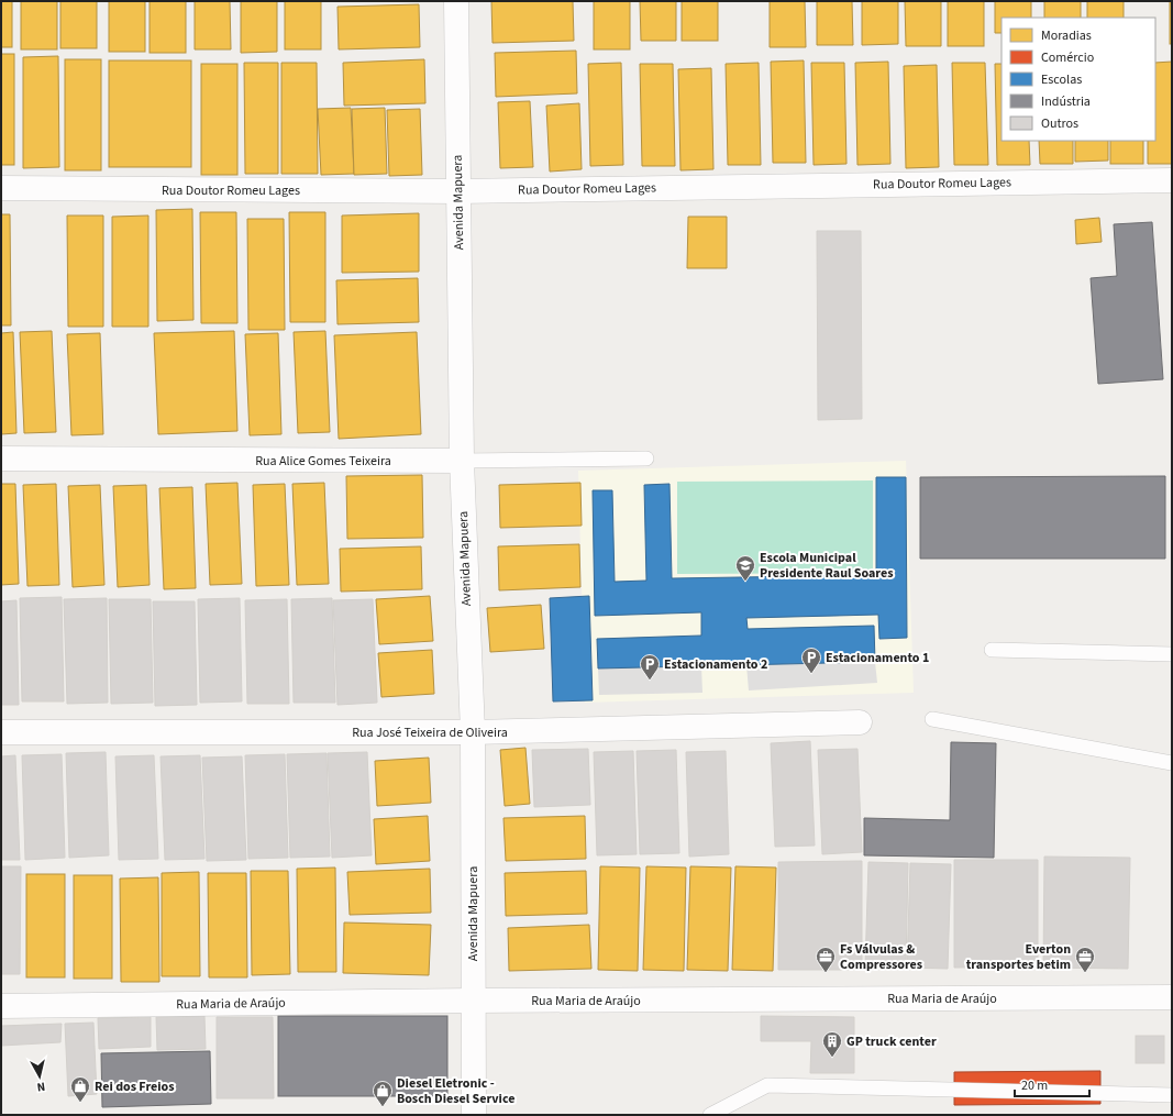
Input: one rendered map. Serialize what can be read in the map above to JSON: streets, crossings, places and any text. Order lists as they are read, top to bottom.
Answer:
{
  "streets": {
    "street": [
      "Rua Doutor Romeu Lages",
      "Avenida Mapuera",
      "Rua Alice Gomes Teixeira",
      "Rua José Teixeira de Oliveira",
      "Rua Maria de Araújo"
    ]
  },
  "crossings": [
    ["Rua Doutor Romeu Lages", "Avenida Mapuera"],
    ["Avenida Mapuera", "Rua Alice Gomes Teixeira"],
    ["Avenida Mapuera", "Rua José Teixeira de Oliveira"],
    ["Avenida Mapuera", "Rua Maria de Araújo"]
  ],
  "places": {
    "school or university": ["Escola Municipal Presidente Raul Soares"],
    "parking": ["Estacionamento 1", "Estacionamento 2"],
    "office": ["Fs Válvulas & Compressores", "Everton transportes betim"],
    "building": ["GP truck center"],
    "shop": ["Rei dos Freios", "Diesel Eletronic - Bosch Diesel Service"]
  },
  "legend": [
    "Moradias",
    "Comércio",
    "Escolas",
    "Indústria",
    "Outros"
  ],
  "scale_bar": "20 m",
  "north": "bottom"
}
